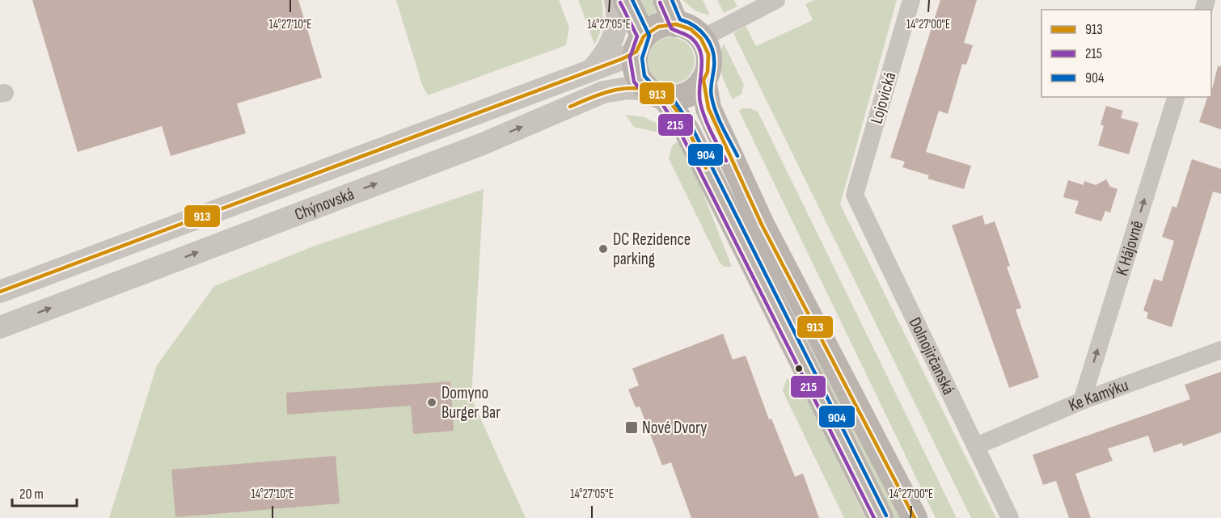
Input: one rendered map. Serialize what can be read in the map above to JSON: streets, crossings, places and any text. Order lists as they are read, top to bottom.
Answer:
{
  "streets": {
    "street": [
      "Lojovická",
      "Chýnovská",
      "K Hájovně",
      "Dolnojirčanská",
      "Ke Kamýku"
    ]
  },
  "crossings": [
    ["Lojovická", "Dolnojirčanská"],
    ["K Hájovně", "Ke Kamýku"],
    ["Dolnojirčanská", "Ke Kamýku"]
  ],
  "one_way": ["K Hájovně"],
  "places": {
    "other": ["DC Rezidence parking", "Domyno Burger Bar"],
    "transit": ["Nové Dvory"]
  },
  "lines": ["transit line 904", "transit line 215", "transit line 913"],
  "legend": ["913", "215", "904"],
  "scale_bar": "20 m",
  "coordinates": ["14°27'10\"E", "14°27'05\"E", "14°27'00\"E"]
}
